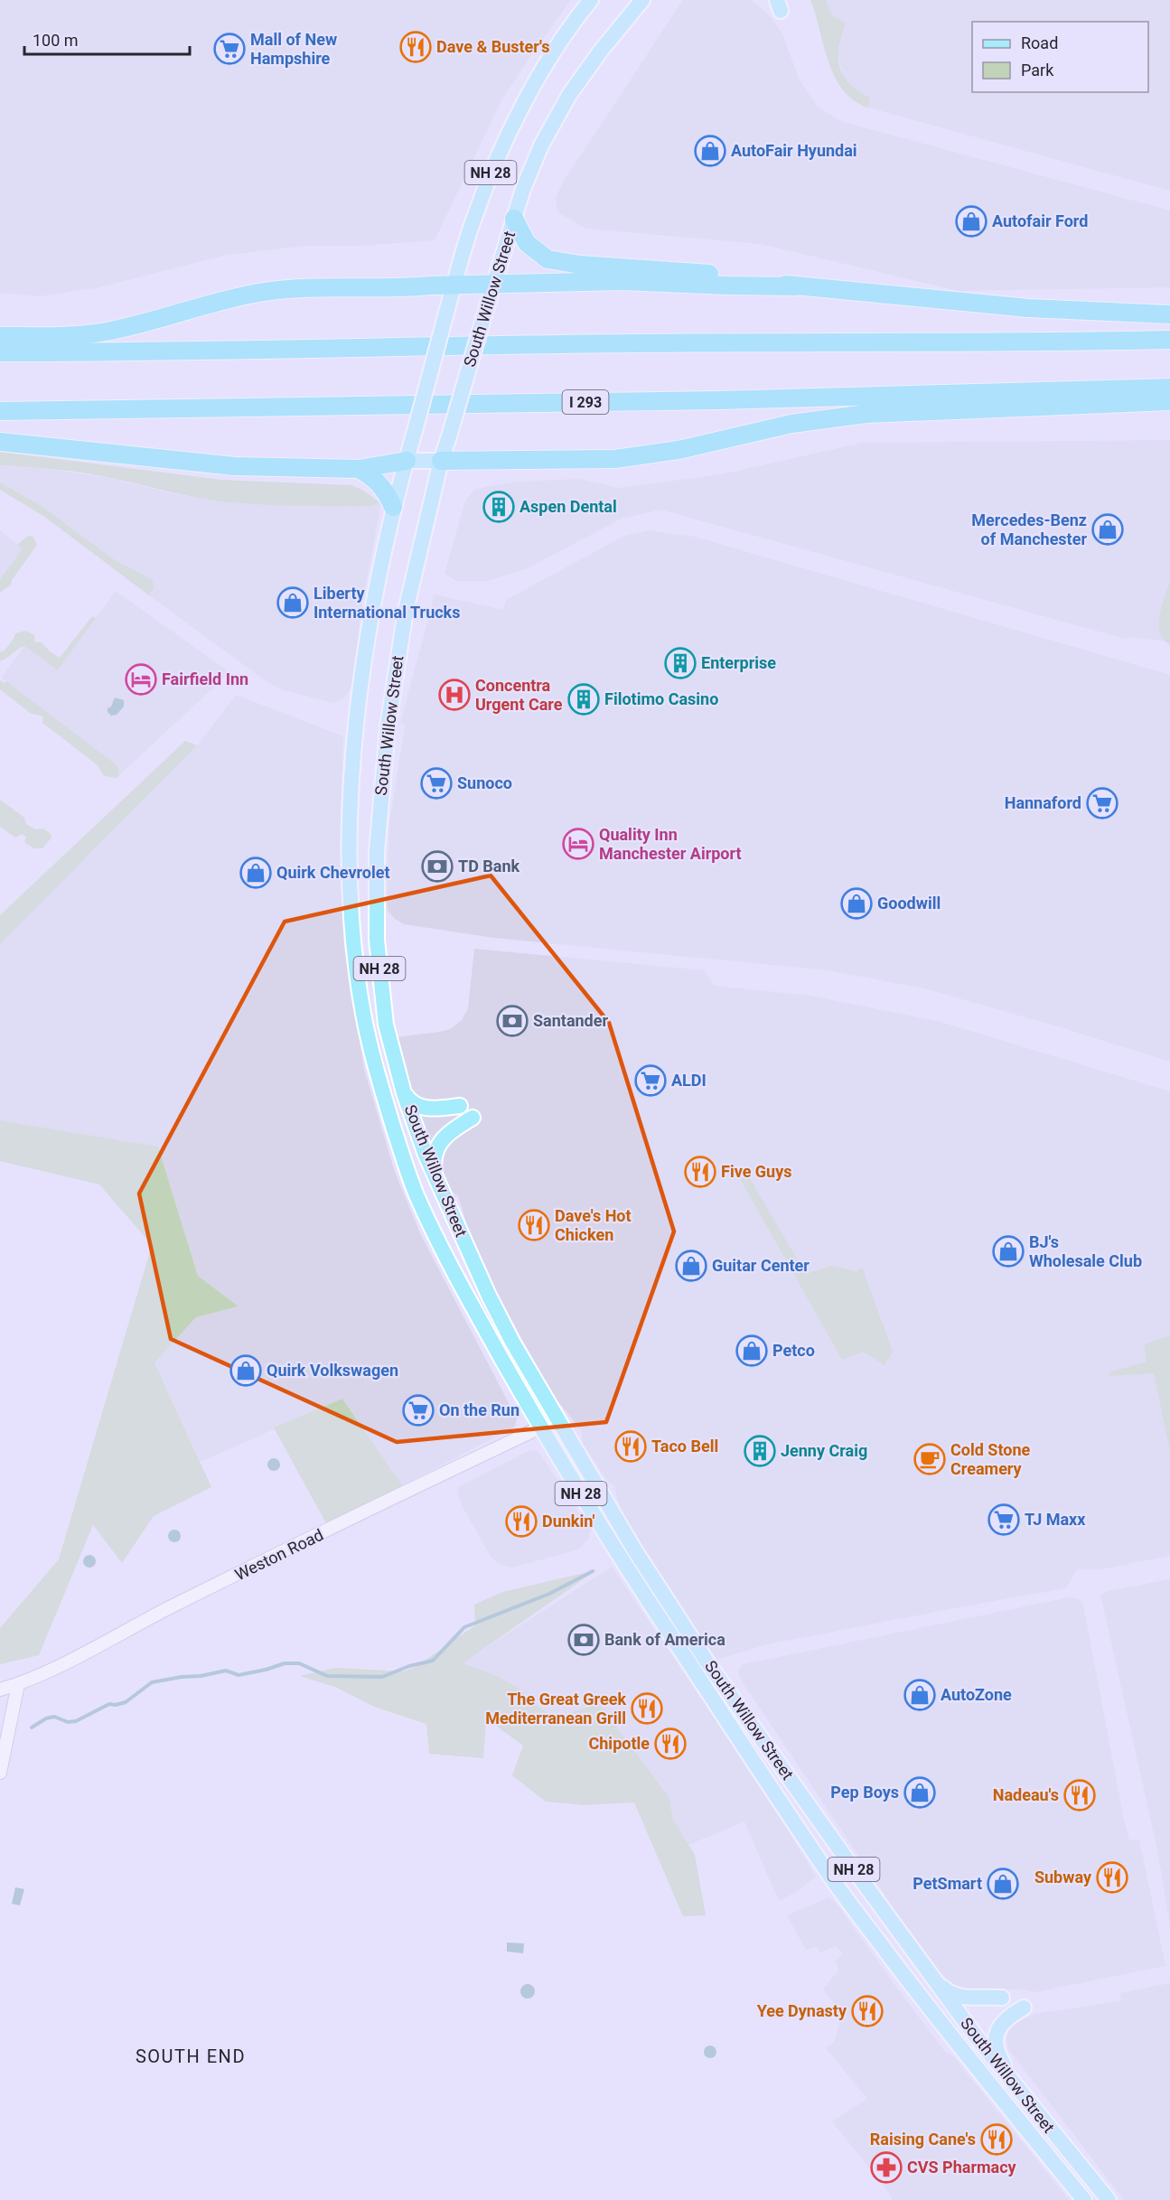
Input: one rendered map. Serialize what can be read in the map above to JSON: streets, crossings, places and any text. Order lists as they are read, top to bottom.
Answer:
{
  "streets": {
    "highway": ["I 293"],
    "main road": ["NH 28", "South Willow Street"],
    "street": ["Weston Road"]
  },
  "crossings": [
    ["South Willow Street", "Weston Road"]
  ],
  "districts": ["SOUTH END"],
  "places": {
    "restaurant": [
      "Dave & Buster's",
      "Five Guys",
      "Dave's Hot Chicken",
      "Taco Bell",
      "Dunkin'",
      "The Great Greek Mediterranean Grill",
      "Chipotle",
      "Nadeau's",
      "Subway",
      "Yee Dynasty",
      "Raising Cane's"
    ],
    "supermarket": [
      "Mall of New Hampshire",
      "Sunoco",
      "Hannaford",
      "ALDI",
      "On the Run",
      "TJ Maxx"
    ],
    "shop": [
      "AutoFair Hyundai",
      "Autofair Ford",
      "Mercedes-Benz of Manchester",
      "Liberty International Trucks",
      "Quirk Chevrolet",
      "Goodwill",
      "BJ's Wholesale Club",
      "Guitar Center",
      "Petco",
      "Quirk Volkswagen",
      "AutoZone",
      "Pep Boys",
      "PetSmart"
    ],
    "building": [
      "Aspen Dental",
      "Enterprise",
      "Filotimo Casino",
      "Jenny Craig"
    ],
    "hotel": ["Fairfield Inn", "Quality Inn Manchester Airport"],
    "hospital": ["Concentra Urgent Care"],
    "bank": ["TD Bank", "Santander", "Bank of America"],
    "cafe": ["Cold Stone Creamery"],
    "pharmacy": ["CVS Pharmacy"]
  },
  "legend": ["Road", "Park"],
  "scale_bar": "100 m"
}
